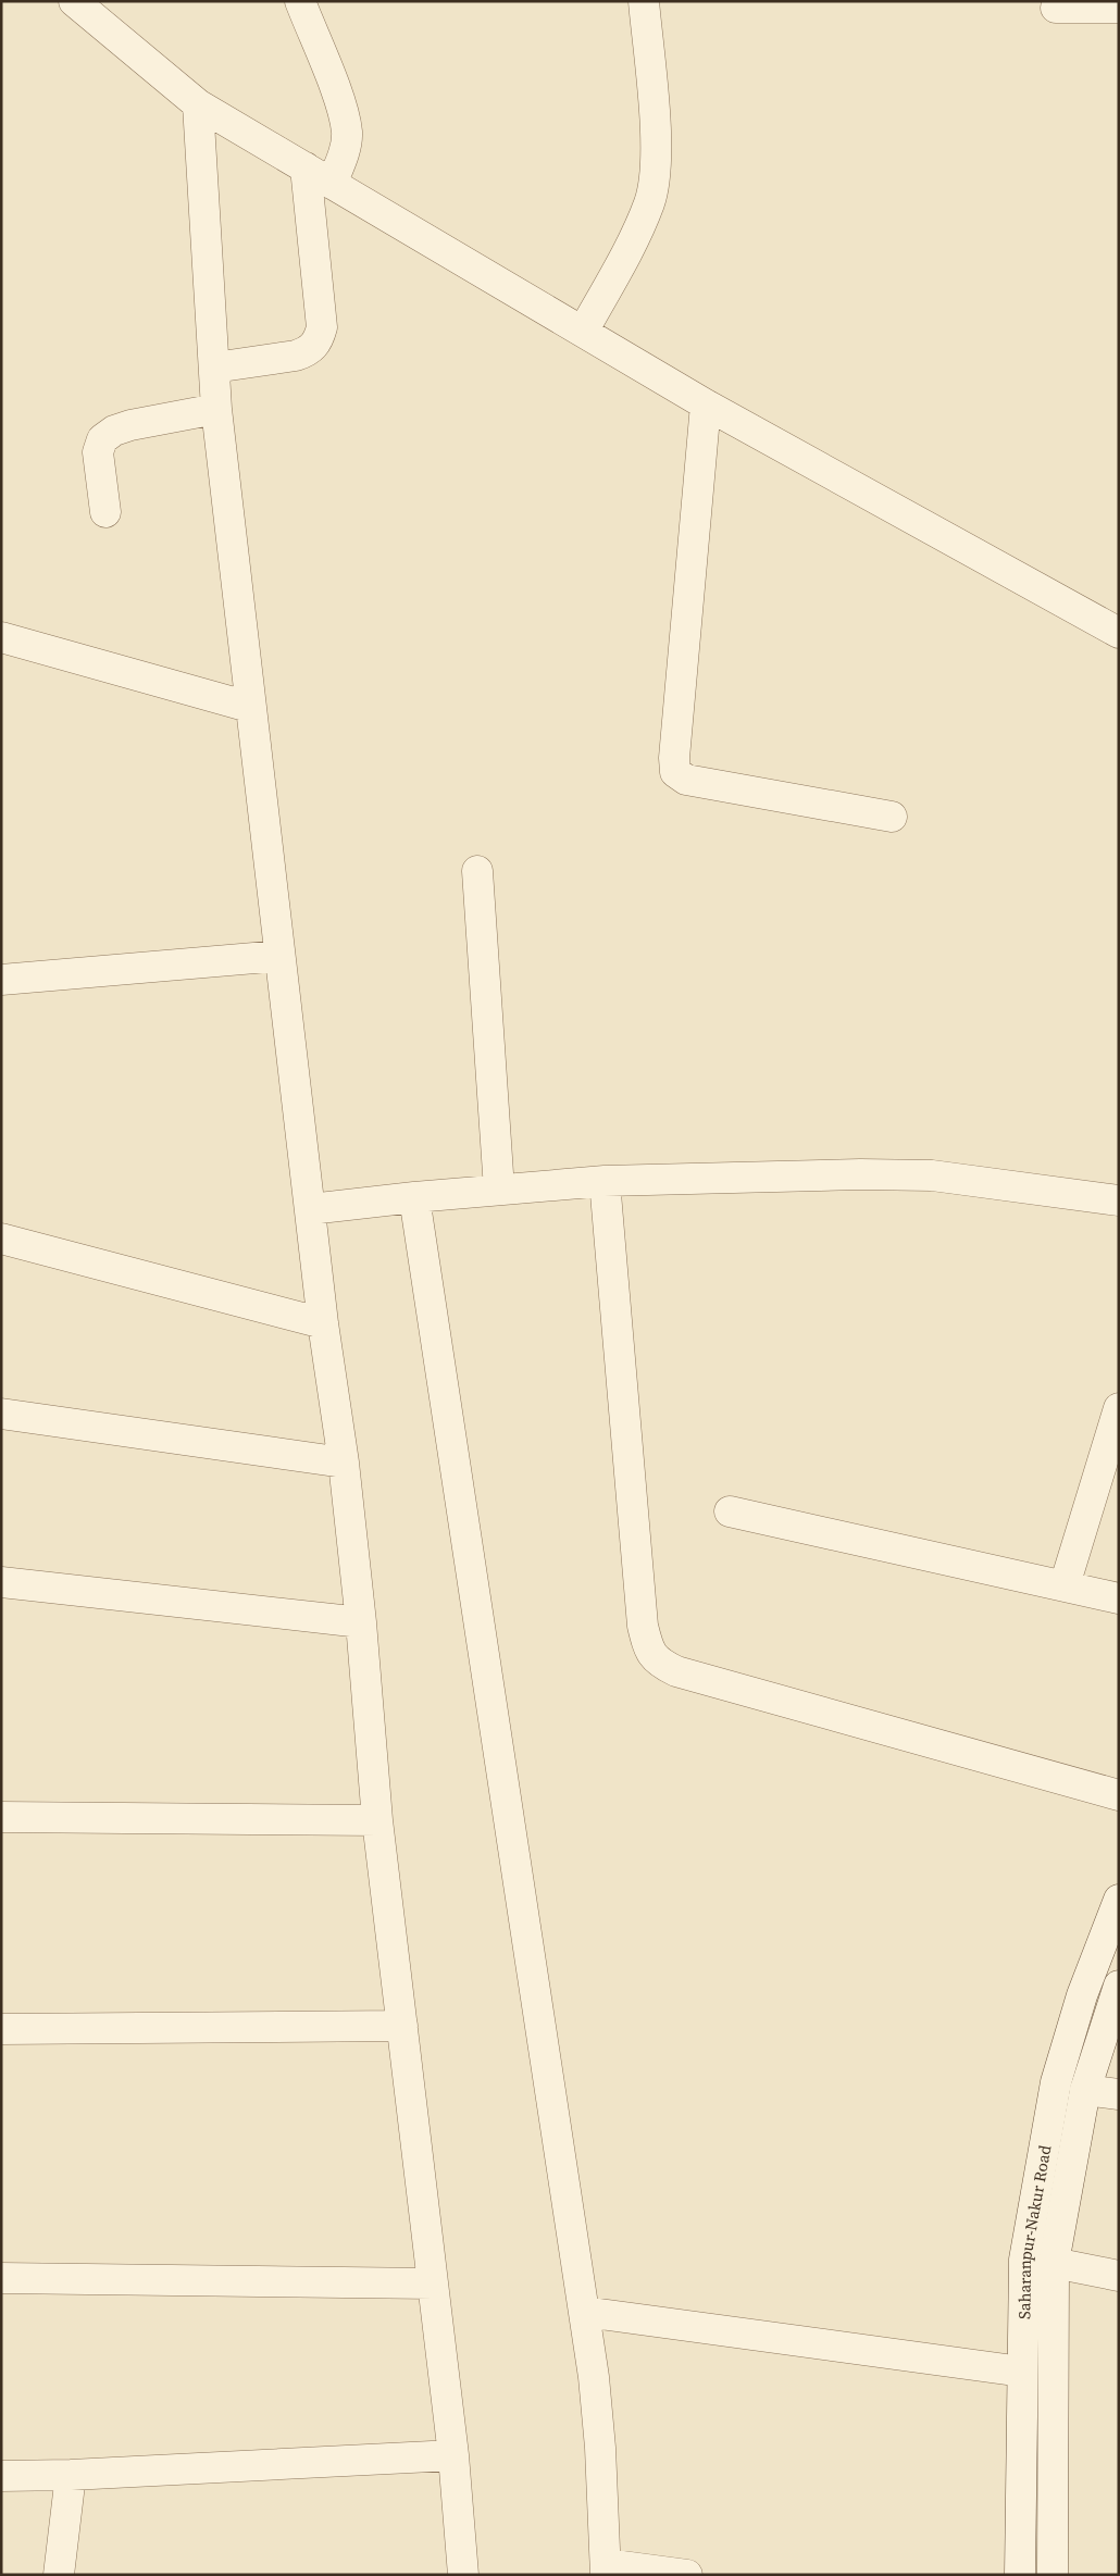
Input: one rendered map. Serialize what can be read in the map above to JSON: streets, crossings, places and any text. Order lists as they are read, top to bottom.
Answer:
{
  "streets": {
    "street": ["Saharanpur-Nakur Road"]
  }
}
